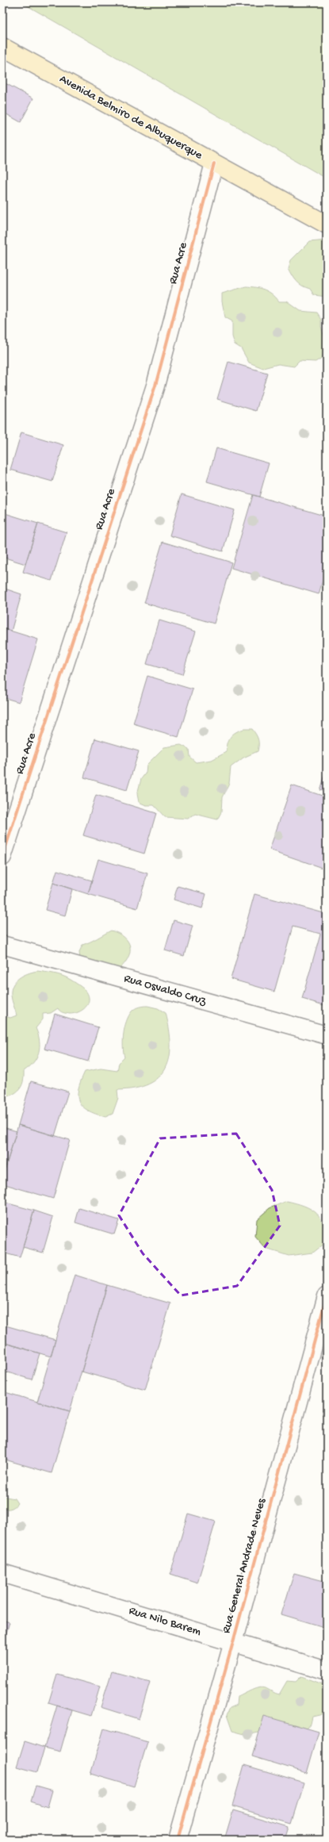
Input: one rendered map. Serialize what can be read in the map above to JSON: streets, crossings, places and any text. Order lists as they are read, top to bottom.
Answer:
{
  "streets": {
    "main road": ["Avenida Belmiro de Albuquerque"],
    "street": [
      "Rua Acre",
      "Rua Osvaldo Cruz",
      "Rua General Andrade Neves",
      "Rua Nilo Barem"
    ]
  },
  "crossings": [
    ["Avenida Belmiro de Albuquerque", "Rua Acre"],
    ["Rua General Andrade Neves", "Rua Nilo Barem"]
  ]
}
